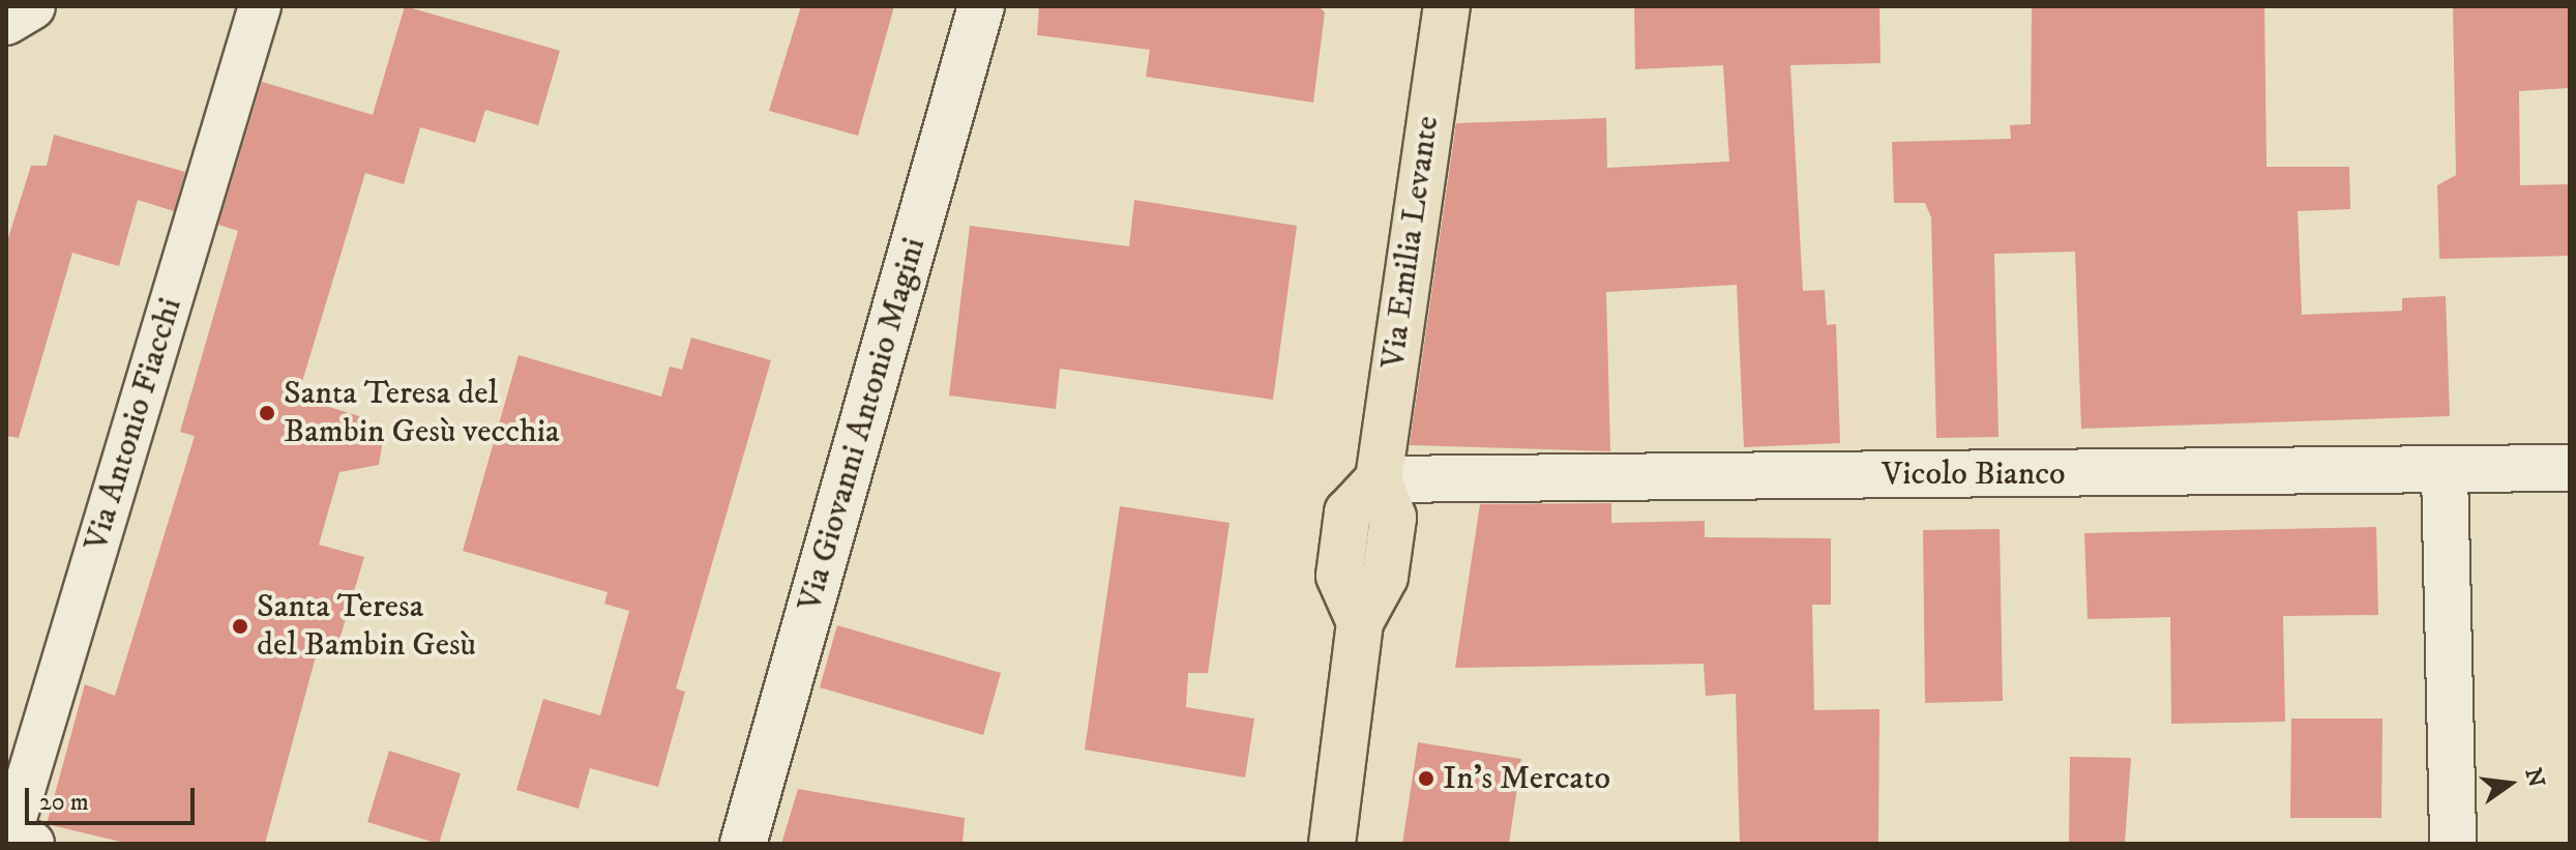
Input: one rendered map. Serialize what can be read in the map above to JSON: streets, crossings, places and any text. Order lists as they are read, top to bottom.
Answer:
{
  "streets": {
    "main road": ["Via Emilia Levante"],
    "street": ["Via Antonio Fiacchi", "Via Giovanni Antonio Magini", "Vicolo Bianco"]
  },
  "crossings": [
    ["Via Emilia Levante", "Vicolo Bianco"]
  ],
  "places": ["Santa Teresa del Bambin Gesù vecchia", "Santa Teresa del Bambin Gesù", "In's Mercato"],
  "scale_bar": "20 m",
  "north": "right"
}
